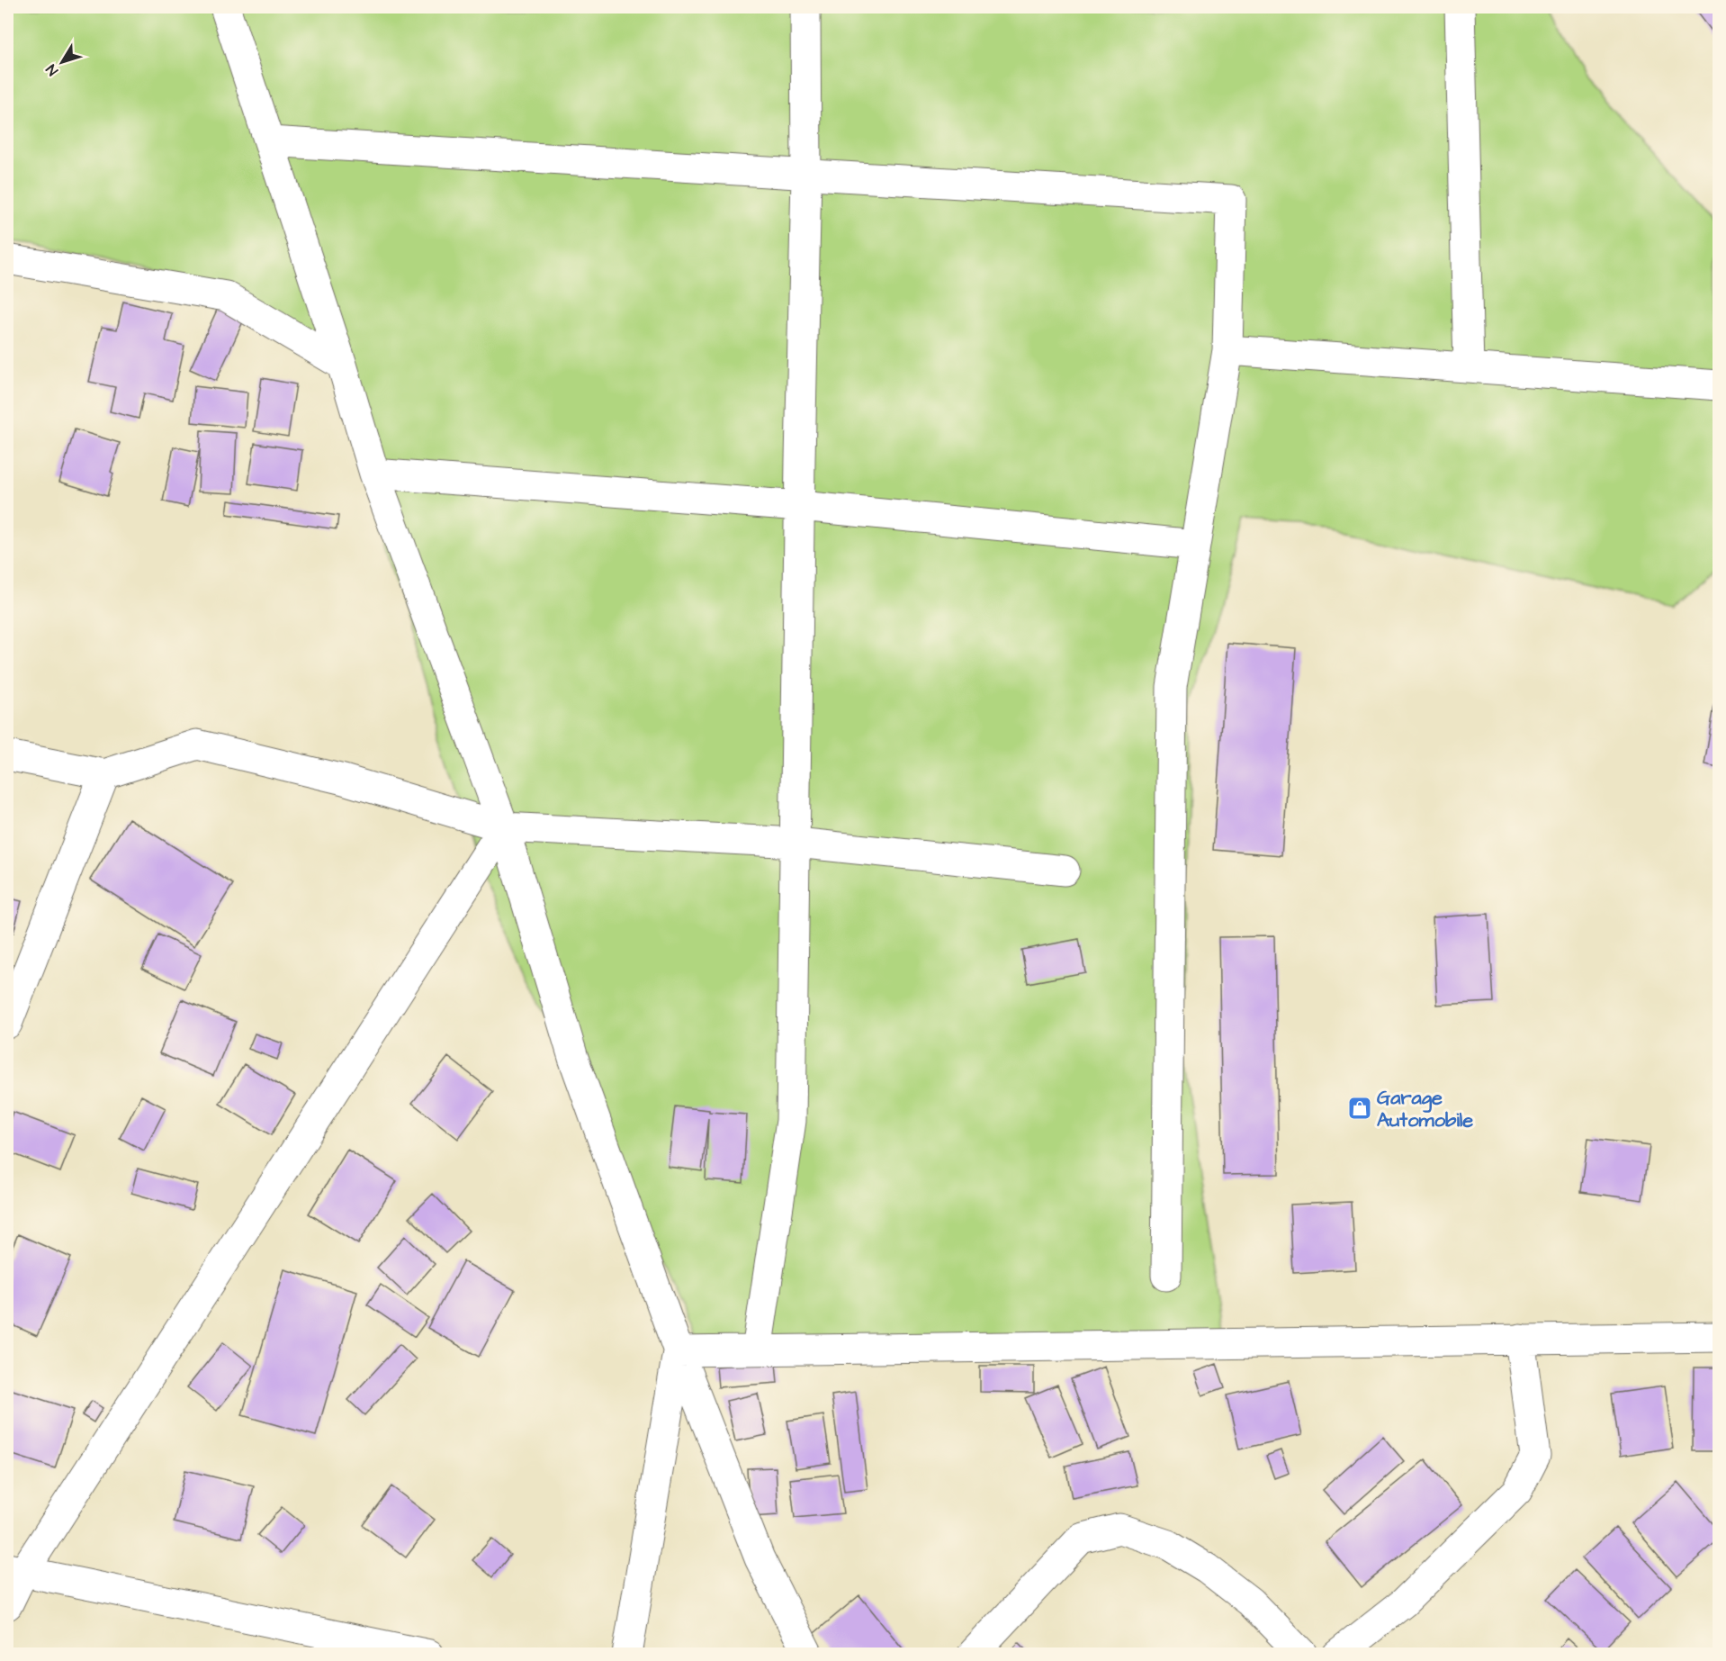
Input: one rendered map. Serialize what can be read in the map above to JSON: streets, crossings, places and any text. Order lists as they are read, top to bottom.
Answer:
{
  "places": {
    "shop": ["Garage Automobile"]
  },
  "north": "bottom left"
}
